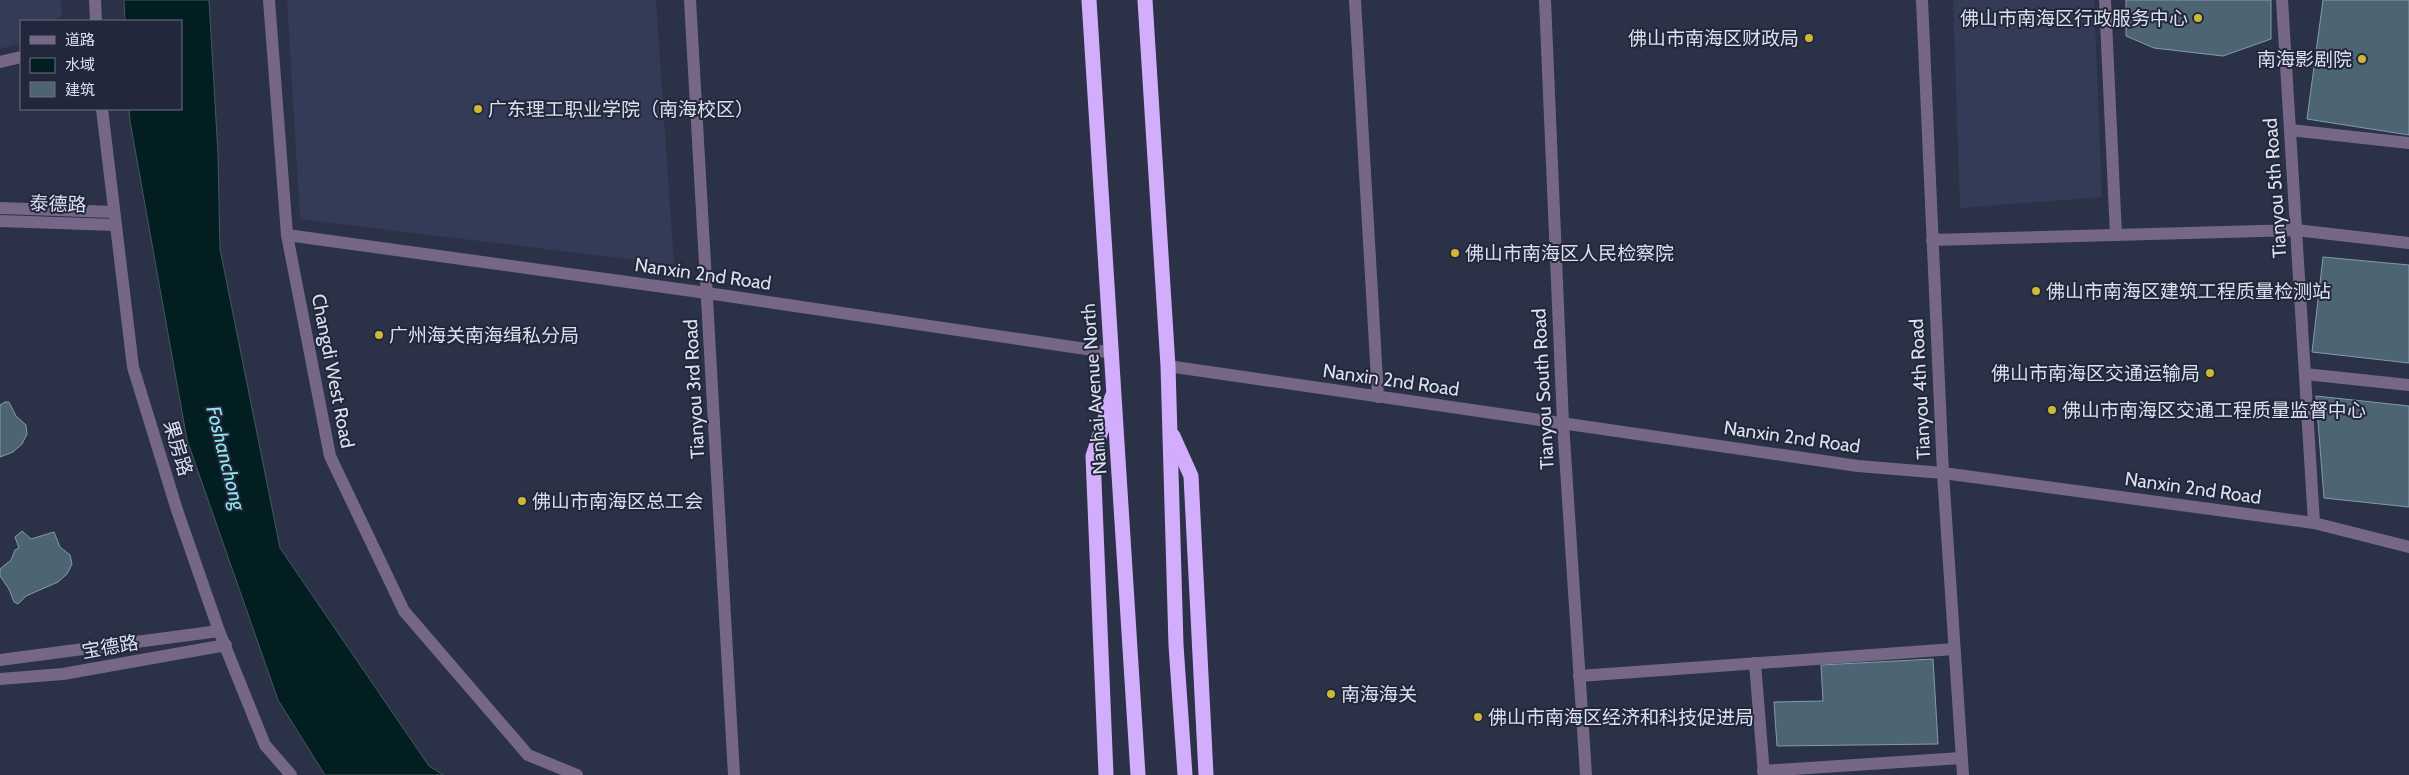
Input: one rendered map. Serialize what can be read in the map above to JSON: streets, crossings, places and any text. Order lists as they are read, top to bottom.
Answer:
{
  "streets": {
    "highway": ["Nanhai Avenue North"],
    "street": [
      "Tianyou 5th Road",
      "泰德路",
      "Nanxin 2nd Road",
      "Changdi West Road",
      "Tianyou 3rd Road",
      "Tianyou South Road",
      "Tianyou 4th Road",
      "果房路",
      "宝德路"
    ]
  },
  "crossings": [
    ["Tianyou 5th Road", "Nanxin 2nd Road"],
    ["泰德路", "果房路"],
    ["Nanxin 2nd Road", "Changdi West Road"],
    ["Nanxin 2nd Road", "Tianyou 3rd Road"],
    ["Nanxin 2nd Road", "Nanhai Avenue North"],
    ["Nanxin 2nd Road", "Tianyou South Road"],
    ["Nanxin 2nd Road", "Tianyou 4th Road"],
    ["果房路", "宝德路"]
  ],
  "water": ["Foshanchong"],
  "places": [
    "佛山市南海区行政服务中心",
    "佛山市南海区财政局",
    "南海影剧院",
    "广东理工职业学院（南海校区）",
    "佛山市南海区人民检察院",
    "佛山市南海区建筑工程质量检测站",
    "广州海关南海缉私分局",
    "佛山市南海区交通运输局",
    "佛山市南海区交通工程质量监督中心",
    "佛山市南海区总工会",
    "南海海关",
    "佛山市南海区经济和科技促进局"
  ],
  "legend": ["道路", "水域", "建筑"]
}
